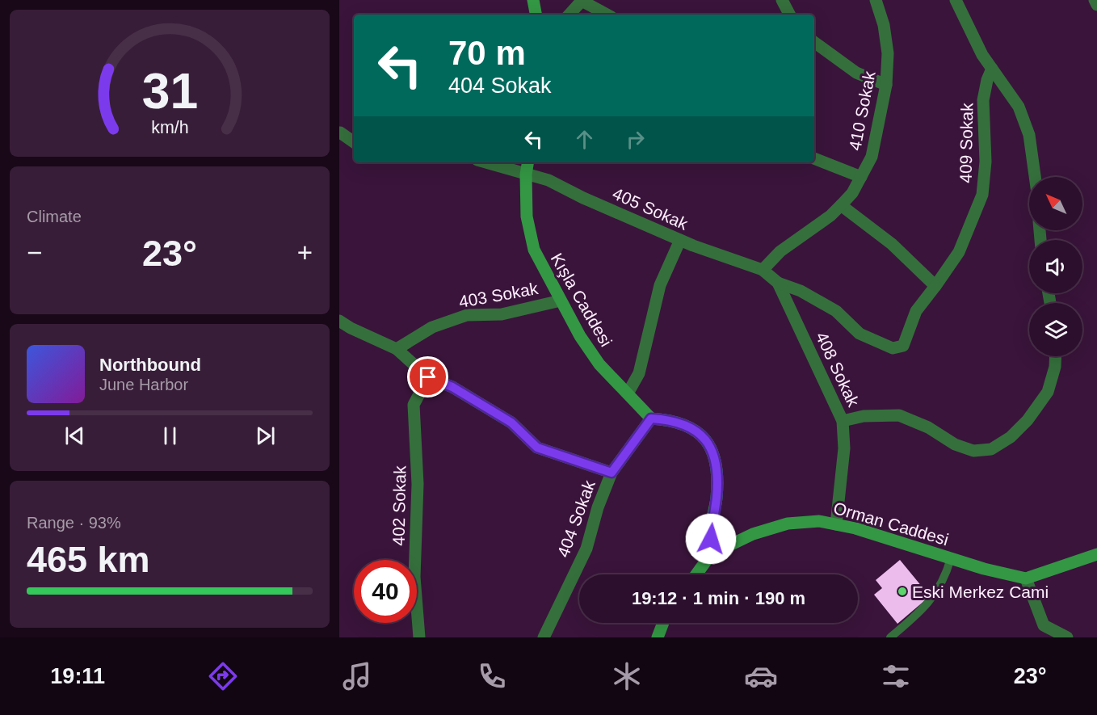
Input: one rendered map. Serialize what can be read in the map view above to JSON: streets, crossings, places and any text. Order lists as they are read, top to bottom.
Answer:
{
  "streets": {
    "street": [
      "410 Sokak",
      "409 Sokak",
      "405 Sokak",
      "403 Sokak",
      "Kışla Caddesi",
      "408 Sokak",
      "402 Sokak",
      "404 Sokak",
      "Orman Caddesi"
    ]
  },
  "crossings": [
    ["410 Sokak", "405 Sokak"],
    ["410 Sokak", "408 Sokak"],
    ["409 Sokak", "408 Sokak"],
    ["405 Sokak", "Kışla Caddesi"],
    ["405 Sokak", "408 Sokak"],
    ["403 Sokak", "Kışla Caddesi"],
    ["Kışla Caddesi", "404 Sokak"],
    ["408 Sokak", "Orman Caddesi"]
  ],
  "places": ["Eski Merkez Cami"],
  "north": "top left",
  "page": {
    "turn": ["70 m", "404 Sokak"],
    "tile": [
      "Climate",
      ["Range · 93%", "465 km"]
    ],
    "heat": ["−", "23°", "+"],
    "song": ["Northbound", "June Harbor"],
    "limit": "40",
    "trip": "19:12 · 1 min · 190 m",
    "tabs": ["19:11", "23°"],
    "gauge": ["31", "km/h"]
  }
}
